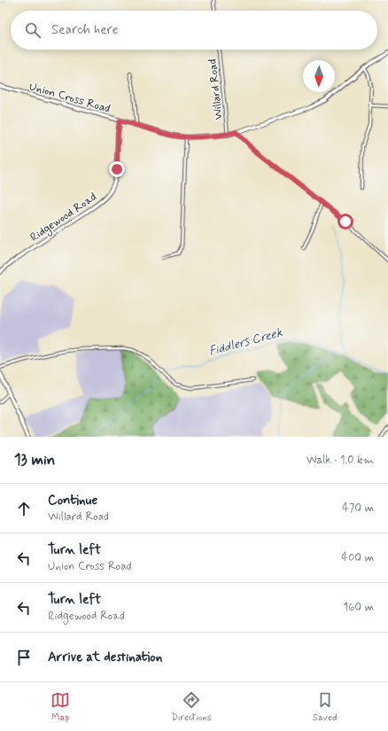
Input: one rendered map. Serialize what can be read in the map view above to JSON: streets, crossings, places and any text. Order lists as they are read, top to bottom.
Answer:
{
  "streets": {
    "main road": ["Union Cross Road", "Ridgewood Road"],
    "street": ["Willard Road"]
  },
  "crossings": [
    ["Willard Road", "Union Cross Road"],
    ["Union Cross Road", "Ridgewood Road"]
  ],
  "water": ["Fiddlers Creek"],
  "north": "bottom",
  "page": {
    "search": "Search here",
    "heading": ["13 min", "Walk · 1.0 km"],
    "list": [
      ["Continue", "Willard Road", "470 m"],
      ["Turn left", "Union Cross Road", "400 m"],
      ["Turn left", "Ridgewood Road", "160 m"],
      "Arrive at destination"
    ],
    "nav": ["Map", "Directions", "Saved"]
  }
}
